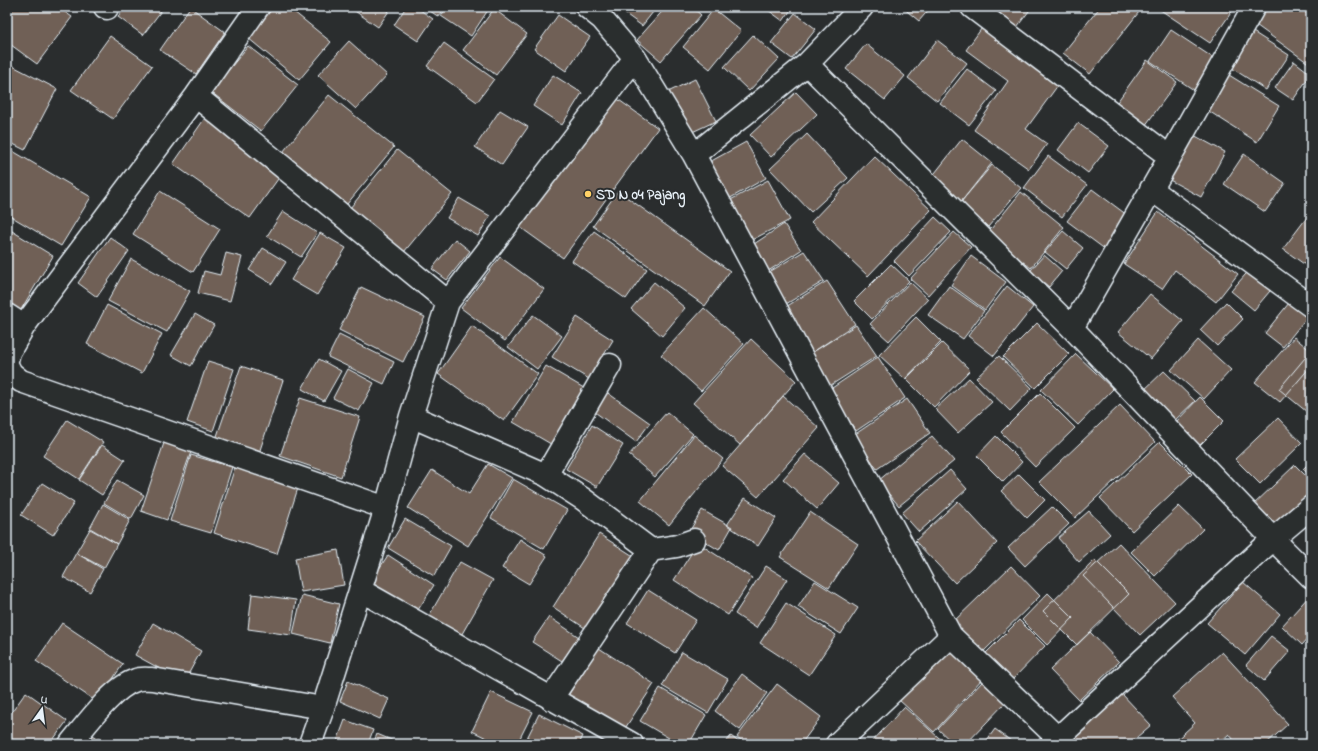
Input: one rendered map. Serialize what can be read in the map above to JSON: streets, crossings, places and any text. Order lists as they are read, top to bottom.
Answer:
{
  "places": ["SD N 04 Pajang"],
  "north": "top"
}
